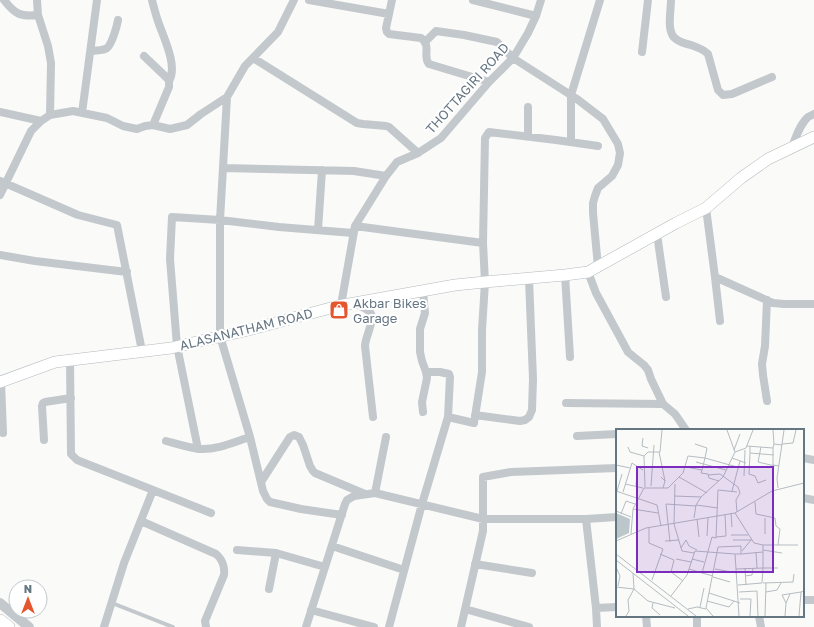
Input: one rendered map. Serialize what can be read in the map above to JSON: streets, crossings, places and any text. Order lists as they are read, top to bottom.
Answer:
{
  "streets": {
    "main road": ["ALASANATHAM ROAD"],
    "street": ["THOTTAGIRI ROAD"]
  },
  "crossings": [
    ["THOTTAGIRI ROAD", "ALASANATHAM ROAD"]
  ],
  "places": {
    "shop": ["Akbar Bikes Garage"]
  },
  "north": "top"
}
